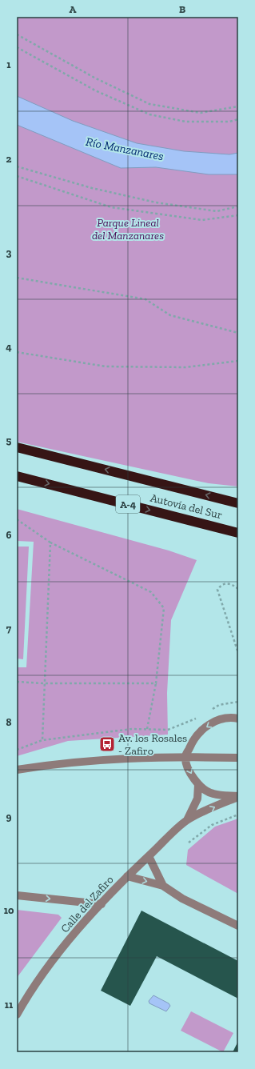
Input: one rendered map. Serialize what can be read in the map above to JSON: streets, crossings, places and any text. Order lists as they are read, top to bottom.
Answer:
{
  "streets": {
    "highway": ["A-4", "Autovía del Sur"],
    "street": ["Calle del Zafiro"]
  },
  "water": ["Río Manzanares"],
  "parks": ["Parque Lineal del Manzanares"],
  "places": {
    "bus stop": ["Av. los Rosales - Zafiro"]
  },
  "grid": {
    "columns": ["A", "B"],
    "rows": [
      "1",
      "2",
      "3",
      "4",
      "5",
      "6",
      "7",
      "8",
      "9",
      "10",
      "11"
    ]
  }
}
